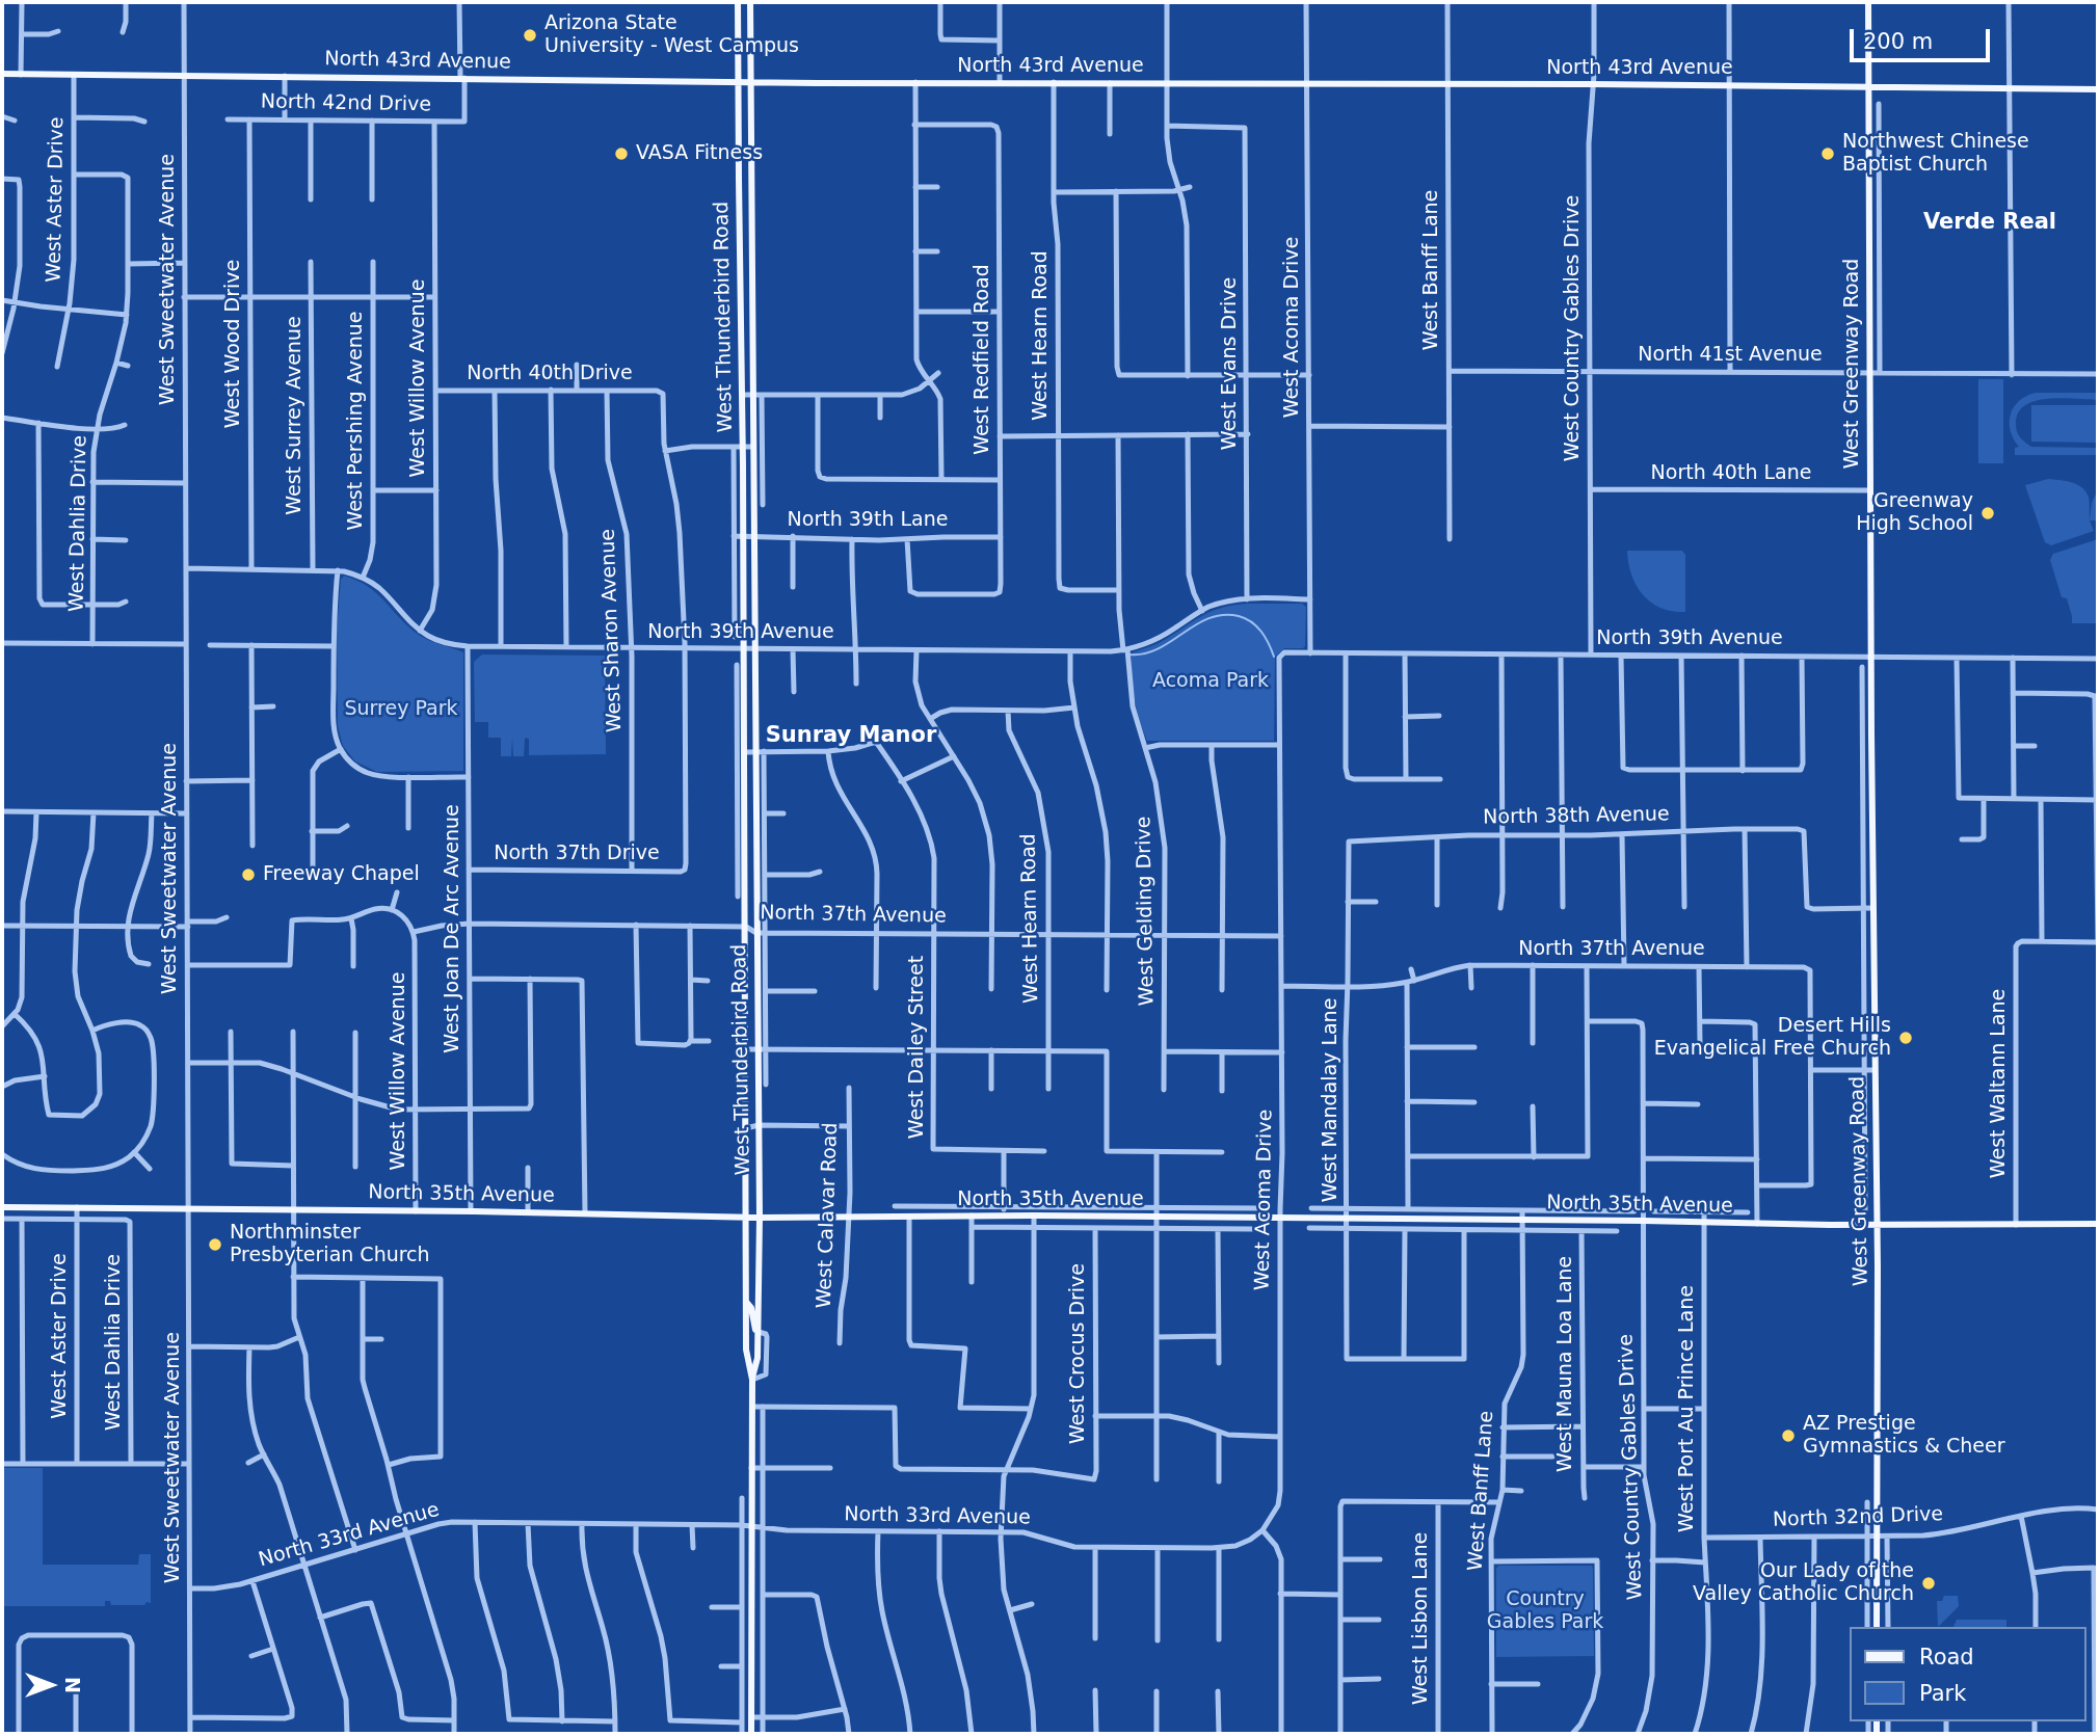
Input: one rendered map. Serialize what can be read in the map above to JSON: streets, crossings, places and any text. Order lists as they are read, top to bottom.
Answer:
{
  "streets": {
    "main road": [
      "North 43rd Avenue",
      "West Thunderbird Road",
      "West Greenway Road",
      "North 35th Avenue"
    ],
    "street": [
      "North 42nd Drive",
      "West Aster Drive",
      "West Banff Lane",
      "West Sweetwater Avenue",
      "West Acoma Drive",
      "West Country Gables Drive",
      "West Hearn Road",
      "West Wood Drive",
      "North 41st Avenue",
      "West Redfield Road",
      "West Evans Drive",
      "North 40th Drive",
      "West Willow Avenue",
      "West Surrey Avenue",
      "West Pershing Avenue",
      "North 40th Lane",
      "North 39th Lane",
      "West Dahlia Drive",
      "West Sharon Avenue",
      "North 39th Avenue",
      "North 38th Avenue",
      "North 37th Drive",
      "West Gelding Drive",
      "North 37th Avenue",
      "West Joan De Arc Avenue",
      "West Dailey Street",
      "West Waltann Lane",
      "West Mandalay Lane",
      "West Calavar Road",
      "West Crocus Drive",
      "West Mauna Loa Lane",
      "West Port Au Prince Lane",
      "North 33rd Avenue",
      "North 32nd Drive",
      "West Lisbon Lane"
    ]
  },
  "crossings": [
    ["North 43rd Avenue", "North 42nd Drive"],
    ["North 43rd Avenue", "West Aster Drive"],
    ["North 43rd Avenue", "West Banff Lane"],
    ["North 43rd Avenue", "West Sweetwater Avenue"],
    ["North 43rd Avenue", "West Thunderbird Road"],
    ["North 43rd Avenue", "West Acoma Drive"],
    ["North 43rd Avenue", "West Country Gables Drive"],
    ["North 43rd Avenue", "West Hearn Road"],
    ["North 43rd Avenue", "West Greenway Road"],
    ["North 42nd Drive", "West Wood Drive"],
    ["North 42nd Drive", "West Willow Avenue"],
    ["West Aster Drive", "West Dahlia Drive"],
    ["West Aster Drive", "North 35th Avenue"],
    ["West Banff Lane", "North 41st Avenue"],
    ["West Banff Lane", "North 35th Avenue"],
    ["West Sweetwater Avenue", "North 39th Avenue"],
    ["West Sweetwater Avenue", "North 35th Avenue"],
    ["West Sweetwater Avenue", "North 33rd Avenue"],
    ["West Thunderbird Road", "North 39th Lane"],
    ["West Thunderbird Road", "North 39th Avenue"],
    ["West Thunderbird Road", "North 37th Avenue"],
    ["West Thunderbird Road", "North 35th Avenue"],
    ["West Thunderbird Road", "North 33rd Avenue"],
    ["West Acoma Drive", "North 39th Avenue"],
    ["West Acoma Drive", "North 37th Avenue"],
    ["West Acoma Drive", "North 35th Avenue"],
    ["West Acoma Drive", "North 33rd Avenue"],
    ["West Country Gables Drive", "North 41st Avenue"],
    ["West Country Gables Drive", "North 40th Lane"],
    ["West Country Gables Drive", "North 39th Avenue"],
    ["West Country Gables Drive", "North 35th Avenue"],
    ["West Hearn Road", "West Gelding Drive"],
    ["West Hearn Road", "North 37th Avenue"],
    ["West Wood Drive", "North 39th Avenue"],
    ["North 41st Avenue", "West Greenway Road"],
    ["West Redfield Road", "North 39th Lane"],
    ["West Evans Drive", "North 39th Avenue"],
    ["West Greenway Road", "North 40th Lane"],
    ["West Greenway Road", "North 39th Avenue"],
    ["West Greenway Road", "North 38th Avenue"],
    ["West Greenway Road", "North 35th Avenue"],
    ["West Greenway Road", "North 32nd Drive"],
    ["North 40th Drive", "West Willow Avenue"],
    ["North 40th Drive", "West Sharon Avenue"],
    ["West Willow Avenue", "North 39th Avenue"],
    ["West Willow Avenue", "North 37th Avenue"],
    ["West Willow Avenue", "North 35th Avenue"],
    ["West Surrey Avenue", "North 39th Avenue"],
    ["West Pershing Avenue", "North 39th Avenue"],
    ["West Sharon Avenue", "North 39th Avenue"],
    ["West Sharon Avenue", "North 37th Drive"],
    ["North 39th Avenue", "North 37th Drive"],
    ["North 39th Avenue", "West Gelding Drive"],
    ["North 39th Avenue", "West Joan De Arc Avenue"],
    ["North 38th Avenue", "West Mandalay Lane"],
    ["North 37th Drive", "West Joan De Arc Avenue"],
    ["West Gelding Drive", "North 37th Avenue"],
    ["North 37th Avenue", "West Joan De Arc Avenue"],
    ["North 37th Avenue", "West Dailey Street"],
    ["North 37th Avenue", "West Mandalay Lane"],
    ["West Joan De Arc Avenue", "North 35th Avenue"],
    ["West Waltann Lane", "North 35th Avenue"],
    ["West Mandalay Lane", "North 35th Avenue"],
    ["North 35th Avenue", "West Calavar Road"],
    ["North 35th Avenue", "West Crocus Drive"],
    ["North 35th Avenue", "West Mauna Loa Lane"],
    ["North 35th Avenue", "West Port Au Prince Lane"],
    ["West Port Au Prince Lane", "North 32nd Drive"]
  ],
  "districts": ["Verde Real", "Sunray Manor"],
  "parks": ["Acoma Park", "Surrey Park", "Country Gables Park"],
  "places": [
    "Arizona State University - West Campus",
    "VASA Fitness",
    "Northwest Chinese Baptist Church",
    "Greenway High School",
    "Freeway Chapel",
    "Desert Hills Evangelical Free Church",
    "Northminster Presbyterian Church",
    "AZ Prestige Gymnastics & Cheer",
    "Our Lady of the Valley Catholic Church"
  ],
  "legend": ["Road", "Park"],
  "scale_bar": "200 m",
  "north": "right"
}
